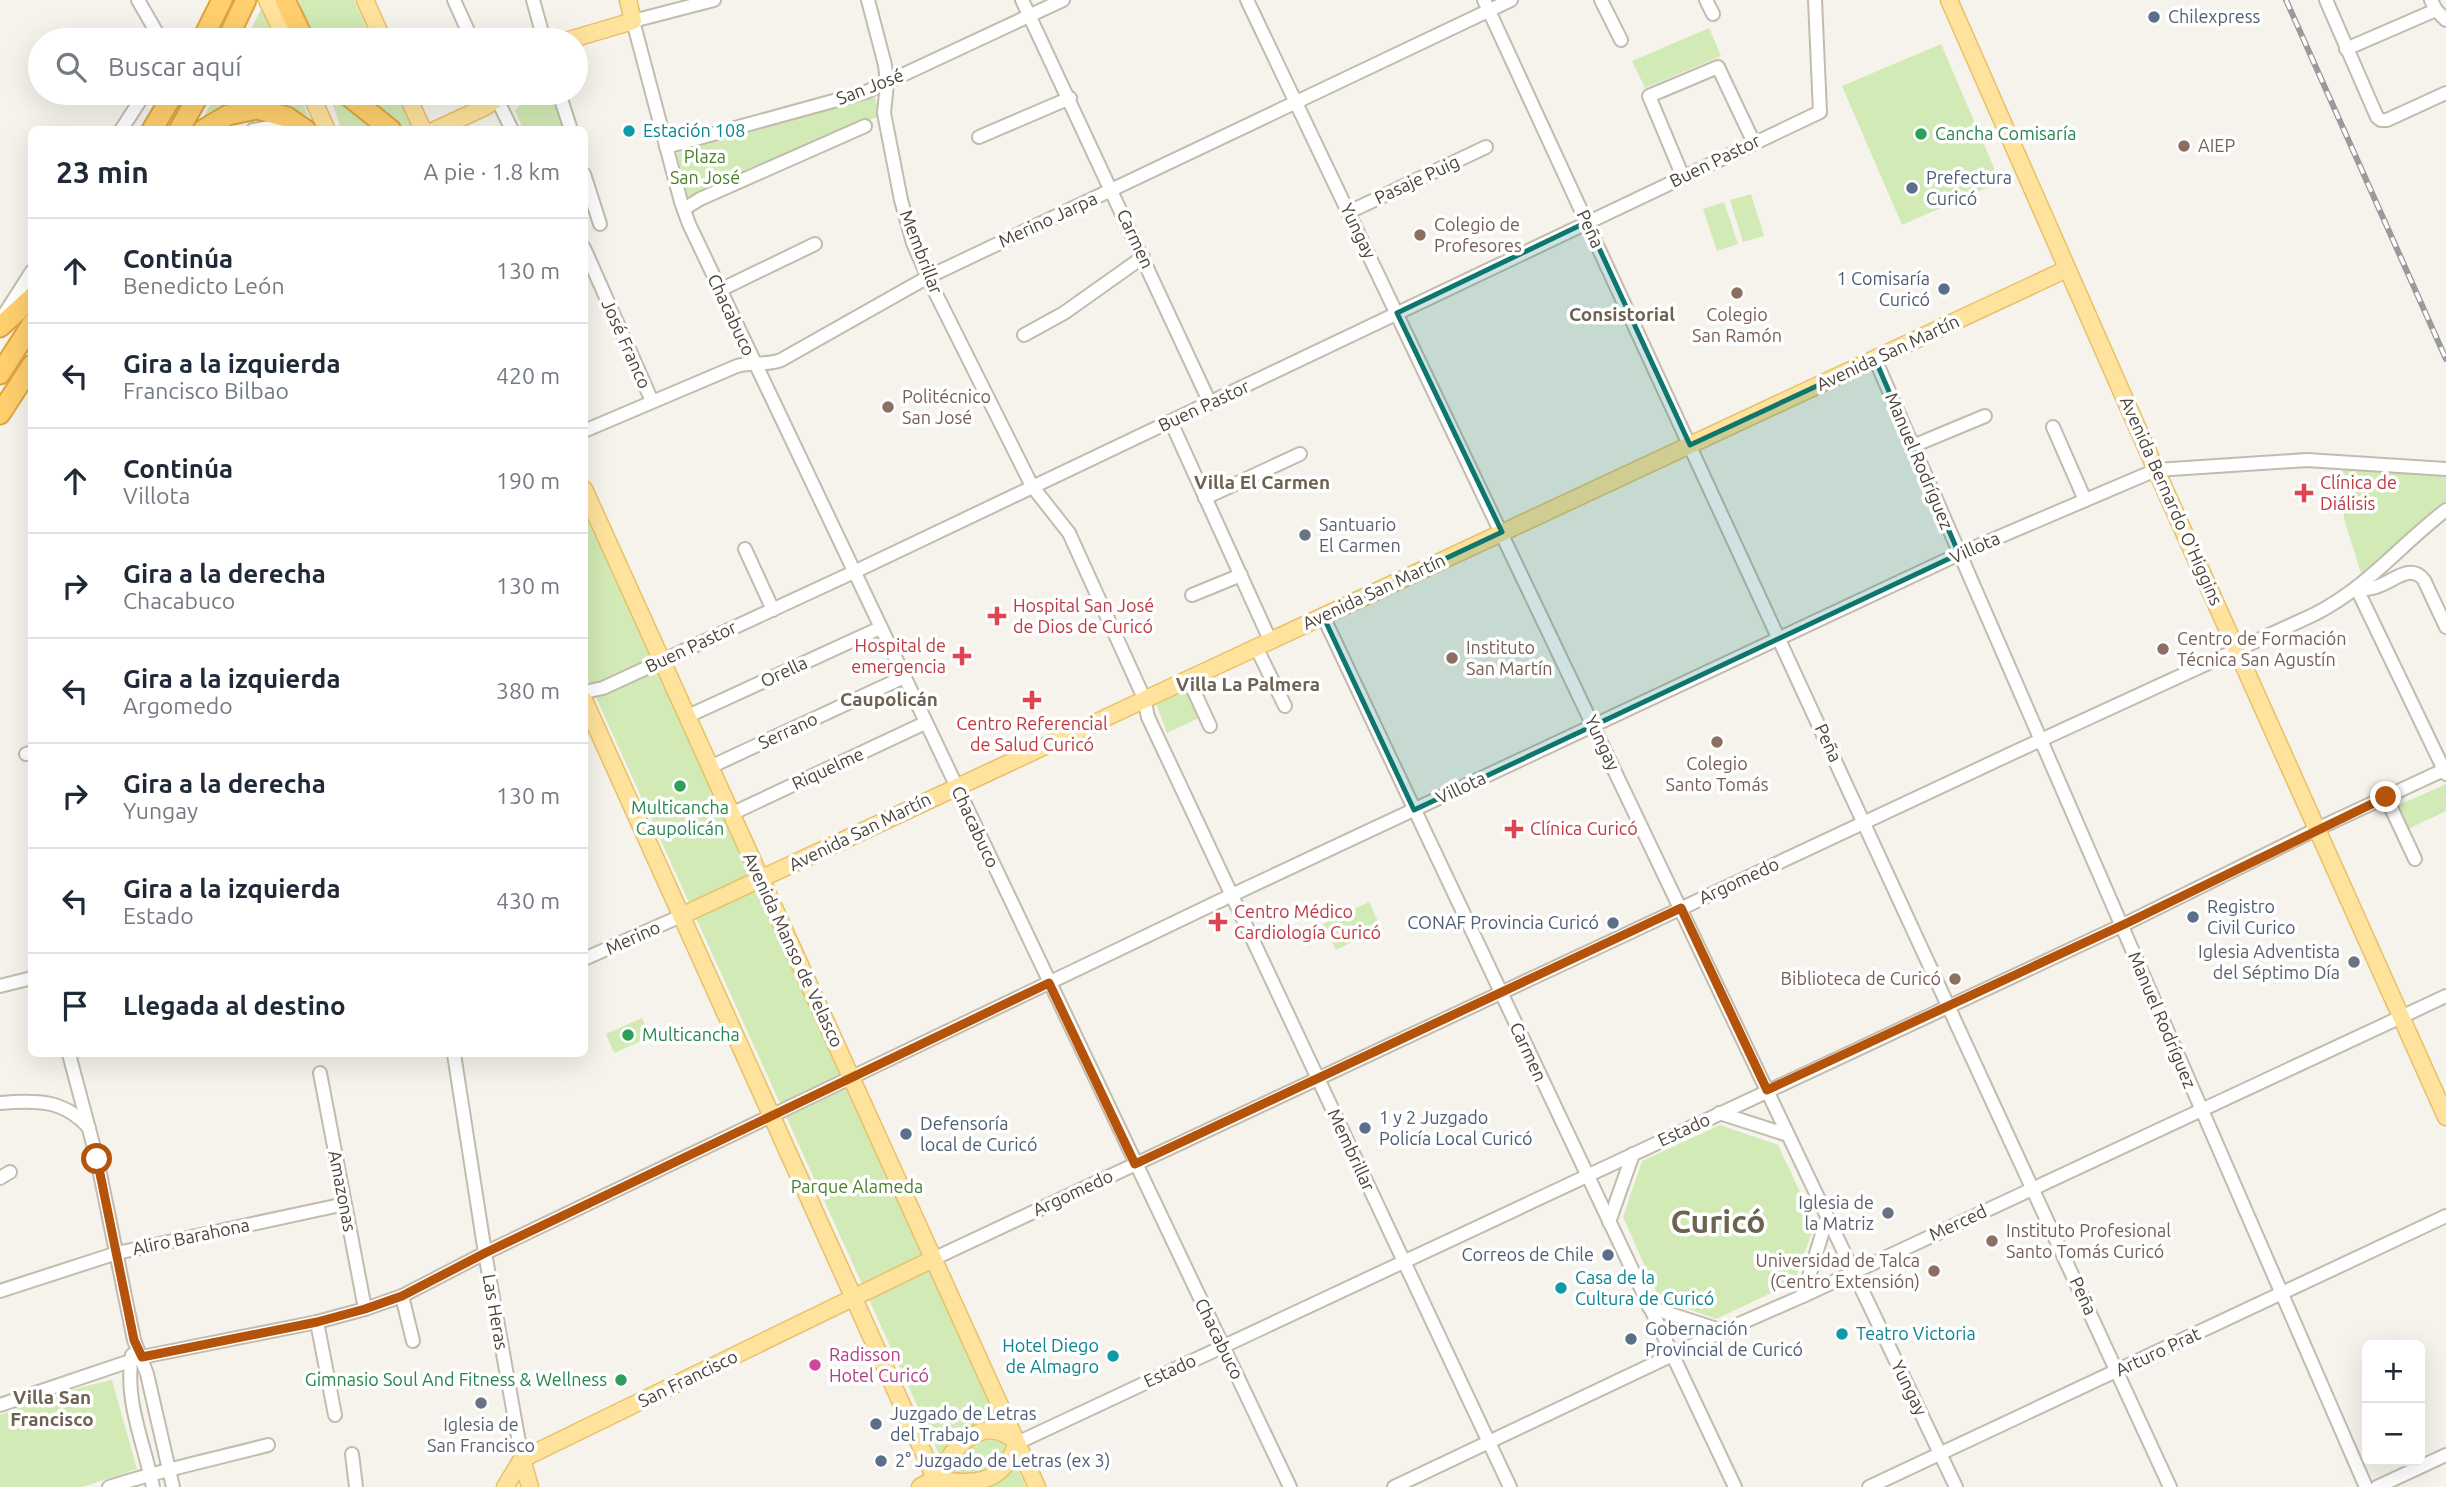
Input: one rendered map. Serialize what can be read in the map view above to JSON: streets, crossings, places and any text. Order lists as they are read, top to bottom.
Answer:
{
  "streets": {
    "main road": [
      "Chacabuco",
      "Avenida San Martín",
      "Avenida Bernardo O'Higgins",
      "Argomedo",
      "Avenida Manso de Velasco",
      "Las Heras",
      "San Francisco"
    ],
    "street": [
      "San José",
      "Buen Pastor",
      "Pasaje Puig",
      "Merino Jarpa",
      "Peña",
      "Yungay",
      "Carmen",
      "Membrillar",
      "José Franco",
      "Manuel Rodríguez",
      "Villota",
      "Orella",
      "Serrano",
      "Riquelme",
      "Merino",
      "Estado",
      "Amazonas",
      "Merced",
      "Aliro Barahona",
      "Arturo Prat"
    ]
  },
  "crossings": [
    ["San José", "Carmen"],
    ["San José", "Membrillar"],
    ["San José", "Chacabuco"],
    ["Buen Pastor", "Peña"],
    ["Buen Pastor", "Yungay"],
    ["Buen Pastor", "Carmen"],
    ["Buen Pastor", "Membrillar"],
    ["Buen Pastor", "Chacabuco"],
    ["Buen Pastor", "Avenida Manso de Velasco"],
    ["Pasaje Puig", "Yungay"],
    ["Merino Jarpa", "Peña"],
    ["Merino Jarpa", "Yungay"],
    ["Merino Jarpa", "Carmen"],
    ["Merino Jarpa", "Membrillar"],
    ["Merino Jarpa", "Chacabuco"],
    ["Merino Jarpa", "José Franco"],
    ["Peña", "Avenida San Martín"],
    ["Peña", "Villota"],
    ["Peña", "Argomedo"],
    ["Peña", "Estado"],
    ["Peña", "Merced"],
    ["Peña", "Arturo Prat"],
    ["Yungay", "Carmen"],
    ["Yungay", "Avenida San Martín"],
    ["Yungay", "Villota"],
    ["Yungay", "Argomedo"],
    ["Yungay", "Estado"],
    ["Yungay", "Merced"],
    ["Yungay", "Arturo Prat"],
    ["Carmen", "Avenida San Martín"],
    ["Carmen", "Villota"],
    ["Carmen", "Argomedo"],
    ["Carmen", "Estado"],
    ["Carmen", "Merced"],
    ["Membrillar", "Avenida San Martín"],
    ["Membrillar", "Villota"],
    ["Membrillar", "Argomedo"],
    ["Membrillar", "Estado"],
    ["Membrillar", "Merced"],
    ["Chacabuco", "Avenida San Martín"],
    ["Chacabuco", "Villota"],
    ["Chacabuco", "Orella"],
    ["Chacabuco", "Serrano"],
    ["Chacabuco", "Riquelme"],
    ["Chacabuco", "Argomedo"],
    ["Chacabuco", "Estado"],
    ["Avenida San Martín", "Manuel Rodríguez"],
    ["Avenida San Martín", "Avenida Bernardo O'Higgins"],
    ["Avenida San Martín", "Merino"],
    ["Avenida San Martín", "Avenida Manso de Velasco"],
    ["Manuel Rodríguez", "Villota"],
    ["Manuel Rodríguez", "Argomedo"],
    ["Manuel Rodríguez", "Estado"],
    ["Manuel Rodríguez", "Merced"],
    ["Manuel Rodríguez", "Arturo Prat"],
    ["Avenida Bernardo O'Higgins", "Villota"],
    ["Avenida Bernardo O'Higgins", "Argomedo"],
    ["Avenida Bernardo O'Higgins", "Estado"],
    ["Avenida Bernardo O'Higgins", "Merced"],
    ["Villota", "Avenida Manso de Velasco"],
    ["Villota", "Amazonas"],
    ["Villota", "Las Heras"],
    ["Orella", "Avenida Manso de Velasco"],
    ["Serrano", "Avenida Manso de Velasco"],
    ["Riquelme", "Avenida Manso de Velasco"],
    ["Argomedo", "Avenida Manso de Velasco"],
    ["Argomedo", "San Francisco"],
    ["Avenida Manso de Velasco", "Estado"],
    ["Estado", "Merced"],
    ["Amazonas", "Aliro Barahona"],
    ["Las Heras", "San Francisco"]
  ],
  "districts": [
    "Consistorial",
    "Villa El Carmen",
    "Villa La Palmera",
    "Caupolicán",
    "Curicó",
    "Villa San Francisco"
  ],
  "parks": ["Plaza San José", "Parque Alameda"],
  "places": {
    "other": [
      "Chilexpress",
      "Estación 108",
      "Cancha Comisaría",
      "AIEP",
      "Prefectura Curicó",
      "Colegio de Profesores",
      "1 Comisaría Curicó",
      "Colegio San Ramón",
      "Politécnico San José",
      "Santuario El Carmen",
      "Centro de Formación Técnica San Agustín",
      "Instituto San Martín",
      "Colegio Santo Tomás",
      "Multicancha Caupolicán",
      "Registro Civil Curico",
      "CONAF Provincia Curicó",
      "Iglesia Adventista del Séptimo Día",
      "Biblioteca de Curicó",
      "Multicancha",
      "1 y 2 Juzgado Policía Local Curicó",
      "Defensoría local de Curicó",
      "Iglesia de la Matriz",
      "Instituto Profesional Santo Tomás Curicó",
      "Correos de Chile",
      "Universidad de Talca (Centro Extensión)",
      "Casa de la Cultura de Curicó",
      "Teatro Victoria",
      "Gobernación Provincial de Curicó",
      "Hotel Diego de Almagro",
      "Radisson Hotel Curicó",
      "Gimnasio Soul And Fitness & Wellness",
      "Iglesia de San Francisco",
      "Juzgado de Letras del Trabajo",
      "2° Juzgado de Letras (ex 3)"
    ],
    "health": [
      "Clínica de Diálisis",
      "Hospital San José de Dios de Curicó",
      "Hospital de emergencia",
      "Centro Referencial de Salud Curicó",
      "Clínica Curicó",
      "Centro Médico Cardiología Curicó"
    ]
  },
  "page": {
    "search": "Buscar aquí",
    "heading": ["23 min", "A pie · 1.8 km"],
    "list": [
      ["Continúa", "Benedicto León", "130 m"],
      ["Gira a la izquierda", "Francisco Bilbao", "420 m"],
      ["Continúa", "Villota", "190 m"],
      ["Gira a la derecha", "Chacabuco", "130 m"],
      ["Gira a la izquierda", "Argomedo", "380 m"],
      ["Gira a la derecha", "Yungay", "130 m"],
      ["Gira a la izquierda", "Estado", "430 m"],
      "Llegada al destino"
    ],
    "map_buttons": ["+", "−"]
  }
}
